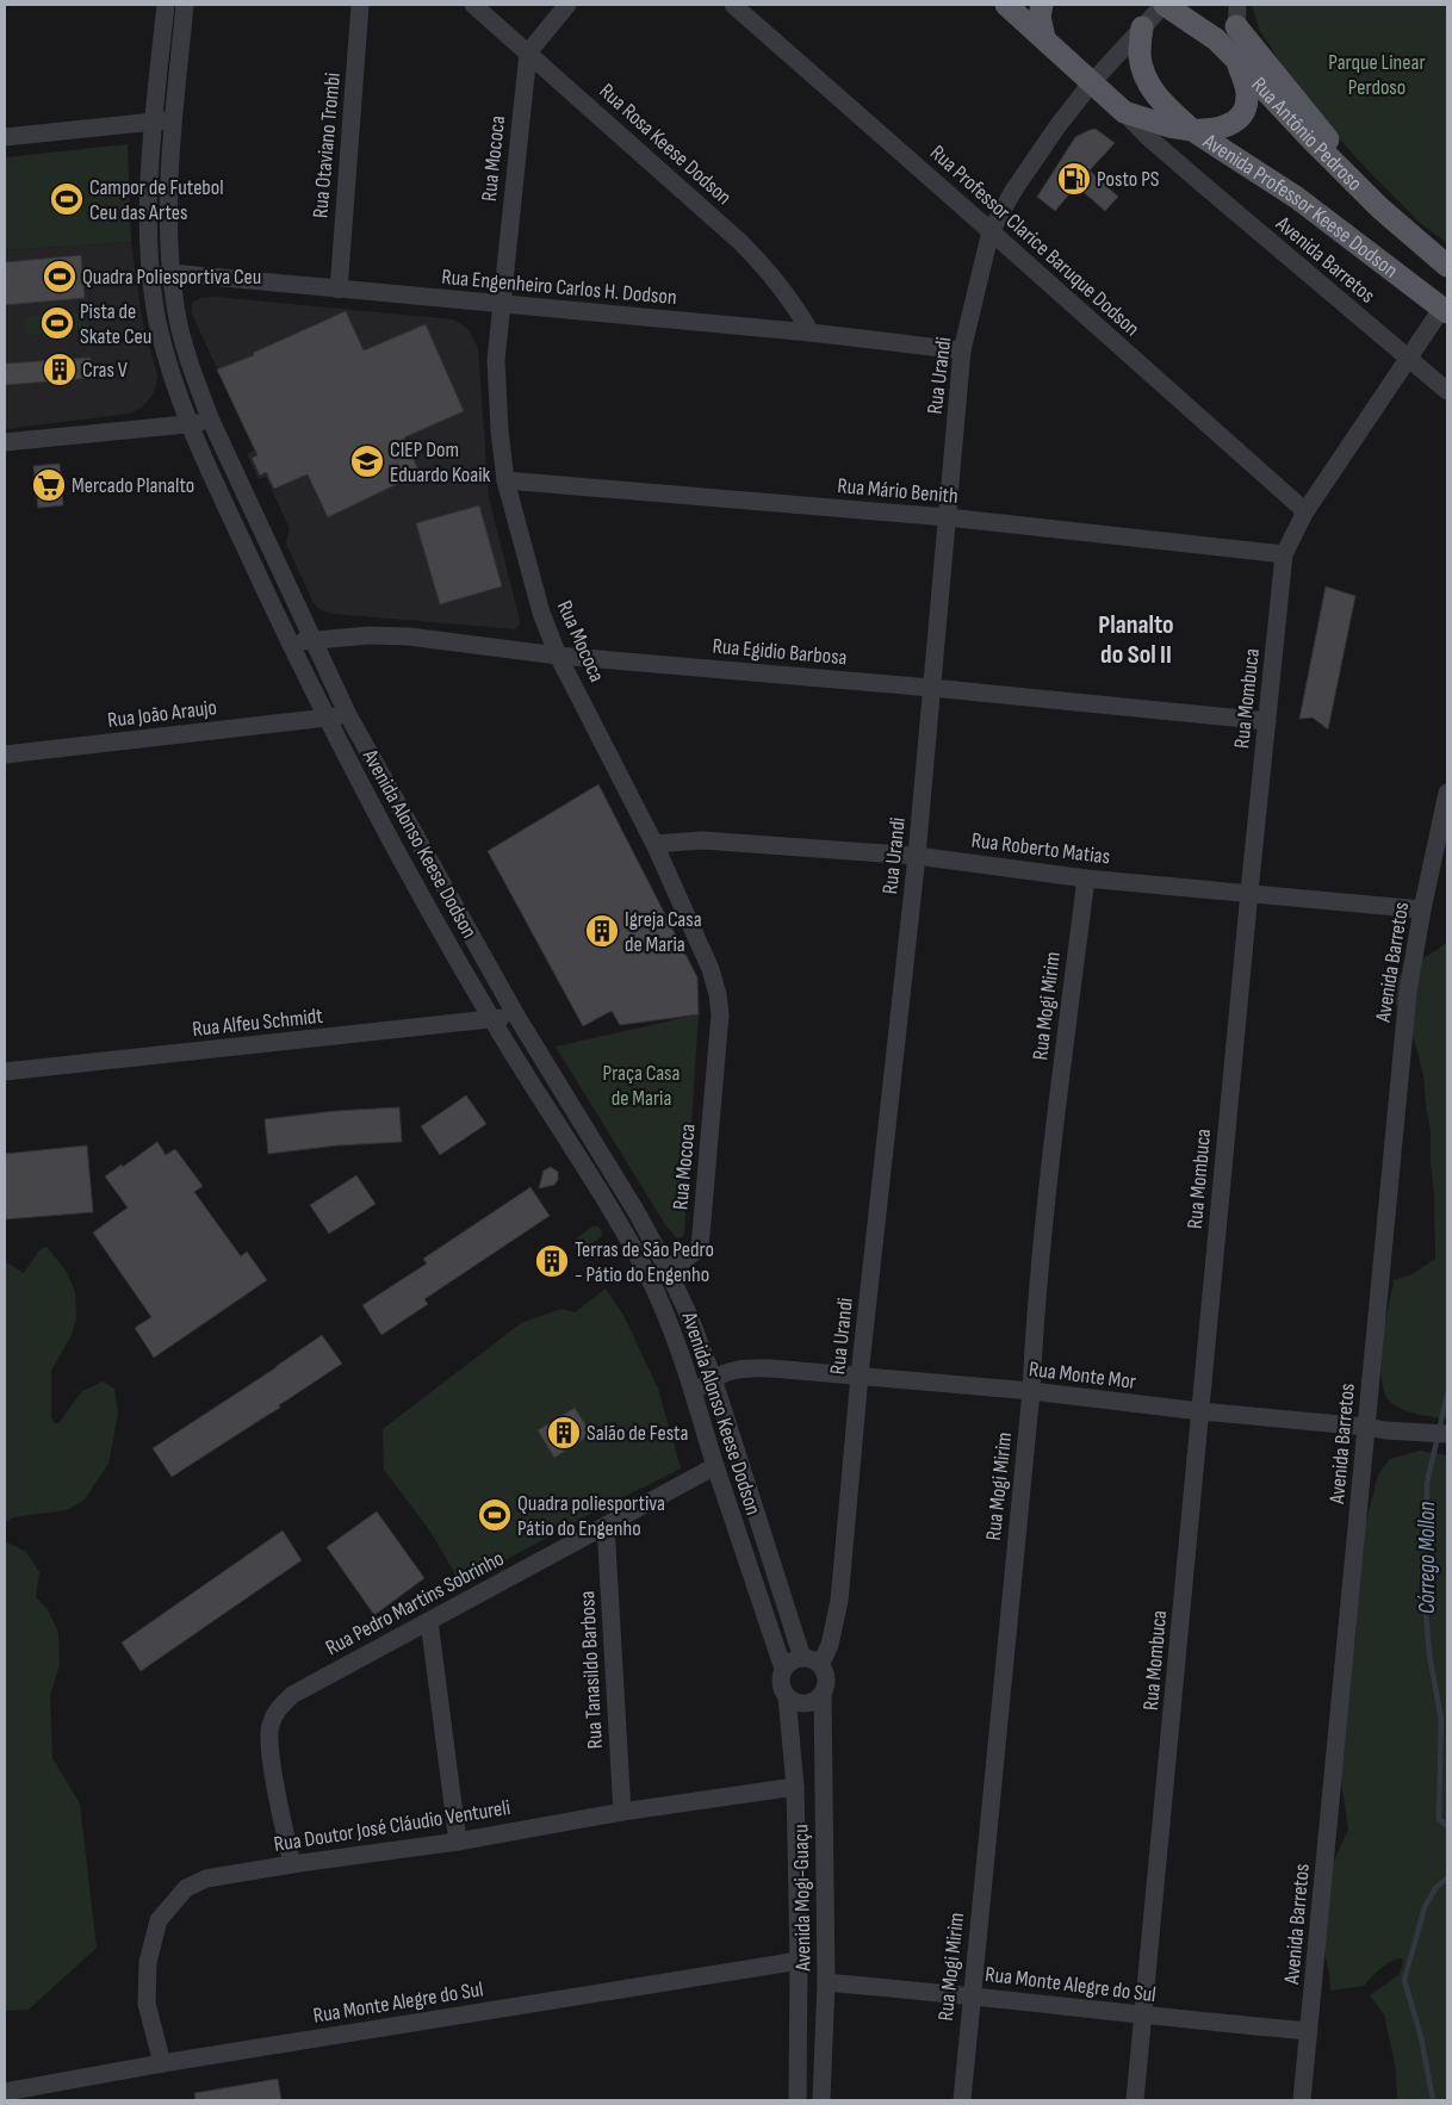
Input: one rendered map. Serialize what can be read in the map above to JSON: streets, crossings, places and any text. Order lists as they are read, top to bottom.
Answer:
{
  "streets": {
    "main road": ["Rua Antônio Pedroso", "Avenida Professor Keese Dodson"],
    "street": [
      "Rua Rosa Keese Dodson",
      "Rua Otaviano Trombi",
      "Rua Mococa",
      "Rua Professor Clarice Baruque Dodson",
      "Avenida Barretos",
      "Rua Engenheiro Carlos H. Dodson",
      "Rua Urandi",
      "Rua Mário Benith",
      "Rua Egidio Barbosa",
      "Rua Mombuca",
      "Rua João Araujo",
      "Avenida Alonso Keese Dodson",
      "Rua Roberto Matias",
      "Rua Mogi Mirim",
      "Rua Alfeu Schmidt",
      "Rua Monte Mor",
      "Rua Pedro Martins Sobrinho",
      "Rua Tanasildo Barbosa",
      "Rua Doutor José Cláudio Ventureli",
      "Avenida Mogi-Guaçu",
      "Rua Monte Alegre do Sul"
    ]
  },
  "crossings": [
    ["Rua Antônio Pedroso", "Avenida Professor Keese Dodson"],
    ["Rua Antônio Pedroso", "Rua Urandi"],
    ["Rua Rosa Keese Dodson", "Rua Mococa"],
    ["Rua Rosa Keese Dodson", "Rua Engenheiro Carlos H. Dodson"],
    ["Rua Otaviano Trombi", "Rua Engenheiro Carlos H. Dodson"],
    ["Rua Mococa", "Rua Engenheiro Carlos H. Dodson"],
    ["Rua Mococa", "Rua Mário Benith"],
    ["Rua Mococa", "Rua Egidio Barbosa"],
    ["Rua Mococa", "Avenida Alonso Keese Dodson"],
    ["Rua Mococa", "Rua Roberto Matias"],
    ["Avenida Professor Keese Dodson", "Avenida Barretos"],
    ["Avenida Professor Keese Dodson", "Rua Urandi"],
    ["Avenida Professor Keese Dodson", "Rua Mombuca"],
    ["Rua Professor Clarice Baruque Dodson", "Rua Urandi"],
    ["Rua Professor Clarice Baruque Dodson", "Rua Mombuca"],
    ["Avenida Barretos", "Rua Mombuca"],
    ["Avenida Barretos", "Rua Roberto Matias"],
    ["Avenida Barretos", "Rua Monte Mor"],
    ["Avenida Barretos", "Rua Monte Alegre do Sul"],
    ["Rua Engenheiro Carlos H. Dodson", "Rua Urandi"],
    ["Rua Engenheiro Carlos H. Dodson", "Avenida Alonso Keese Dodson"],
    ["Rua Urandi", "Rua Mário Benith"],
    ["Rua Urandi", "Rua Egidio Barbosa"],
    ["Rua Urandi", "Avenida Alonso Keese Dodson"],
    ["Rua Urandi", "Rua Roberto Matias"],
    ["Rua Urandi", "Rua Monte Mor"],
    ["Rua Urandi", "Avenida Mogi-Guaçu"],
    ["Rua Mário Benith", "Rua Mombuca"],
    ["Rua Egidio Barbosa", "Rua Mombuca"],
    ["Rua Egidio Barbosa", "Avenida Alonso Keese Dodson"],
    ["Rua Mombuca", "Rua Roberto Matias"],
    ["Rua Mombuca", "Rua Monte Mor"],
    ["Rua Mombuca", "Rua Monte Alegre do Sul"],
    ["Rua João Araujo", "Avenida Alonso Keese Dodson"],
    ["Avenida Alonso Keese Dodson", "Rua Alfeu Schmidt"],
    ["Avenida Alonso Keese Dodson", "Rua Monte Mor"],
    ["Avenida Alonso Keese Dodson", "Rua Pedro Martins Sobrinho"],
    ["Avenida Alonso Keese Dodson", "Avenida Mogi-Guaçu"],
    ["Rua Roberto Matias", "Rua Mogi Mirim"],
    ["Rua Mogi Mirim", "Rua Monte Mor"],
    ["Rua Mogi Mirim", "Rua Monte Alegre do Sul"],
    ["Rua Pedro Martins Sobrinho", "Rua Tanasildo Barbosa"],
    ["Rua Pedro Martins Sobrinho", "Rua Doutor José Cláudio Ventureli"],
    ["Rua Tanasildo Barbosa", "Rua Doutor José Cláudio Ventureli"],
    ["Rua Doutor José Cláudio Ventureli", "Avenida Mogi-Guaçu"],
    ["Rua Doutor José Cláudio Ventureli", "Rua Monte Alegre do Sul"],
    ["Avenida Mogi-Guaçu", "Rua Monte Alegre do Sul"]
  ],
  "districts": ["Planalto do Sol II"],
  "water": ["Córrego Mollon"],
  "parks": ["Parque Linear Perdoso", "Praça Casa de Maria"],
  "places": {
    "fuel station": ["Posto PS"],
    "sports": [
      "Campor de Futebol Ceu das Artes",
      "Quadra Poliesportiva Ceu",
      "Pista de Skate Ceu",
      "Quadra poliesportiva Pátio do Engenho"
    ],
    "building": [
      "Cras V",
      "Igreja Casa de Maria",
      "Terras de São Pedro - Pátio do Engenho",
      "Salão de Festa"
    ],
    "school or university": ["CIEP Dom Eduardo Koaik"],
    "supermarket": ["Mercado Planalto"]
  }
}
